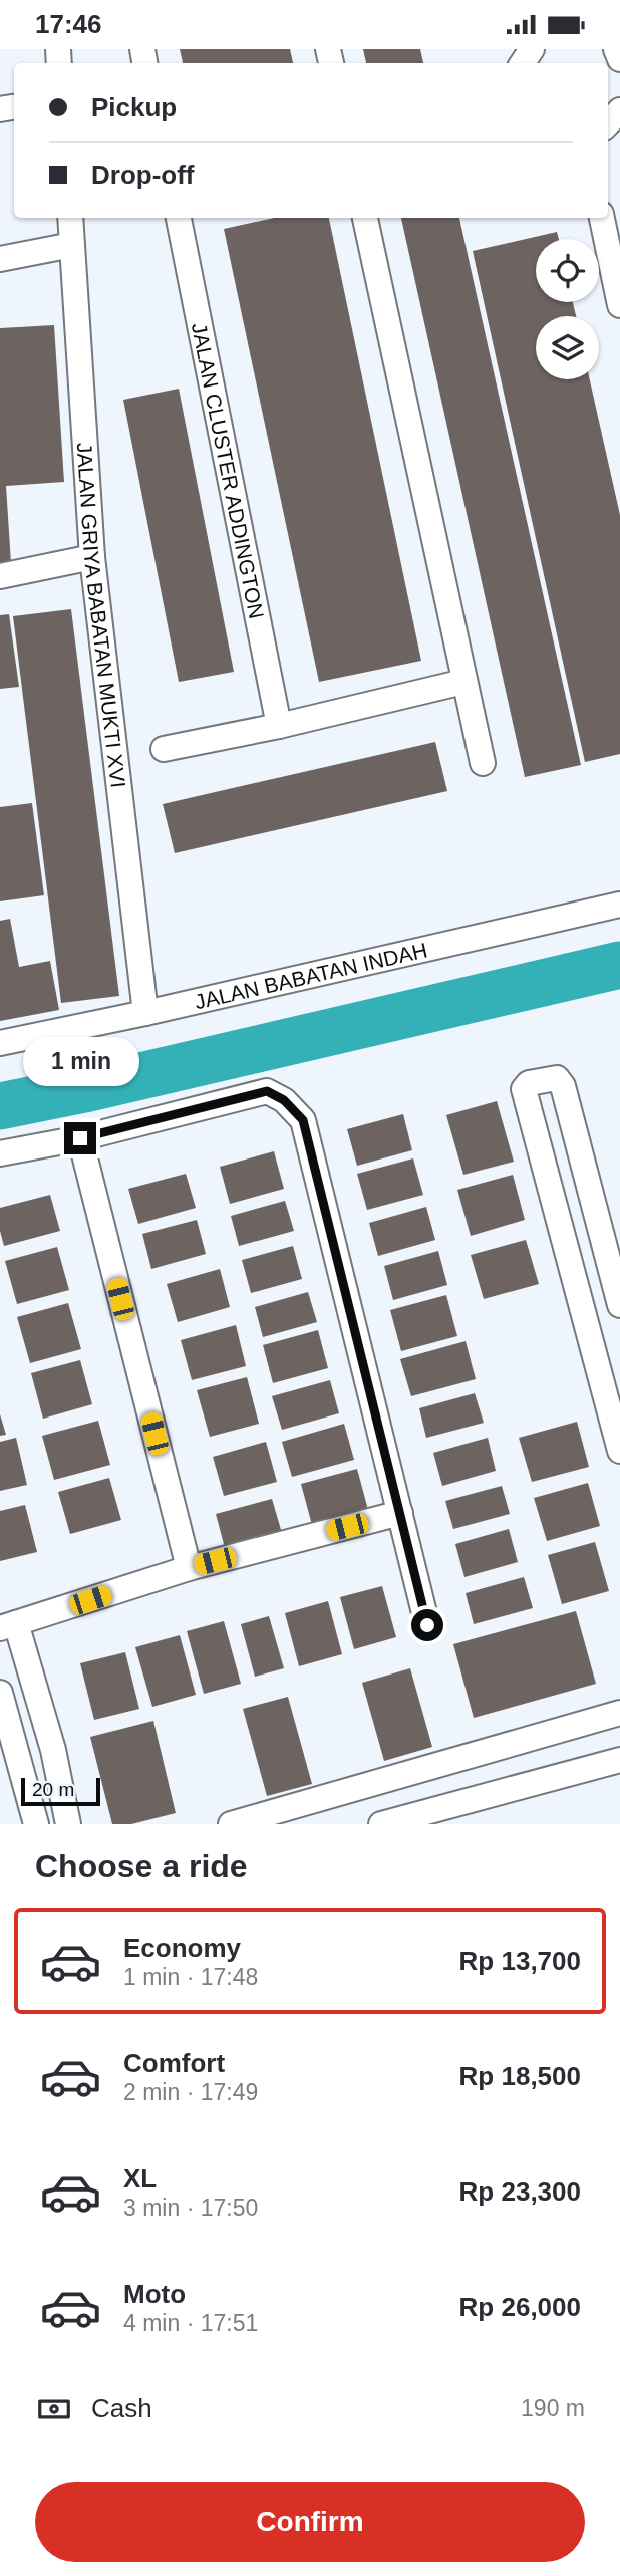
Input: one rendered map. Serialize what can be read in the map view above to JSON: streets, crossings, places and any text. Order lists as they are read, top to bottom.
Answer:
{
  "streets": {
    "street": ["JALAN CLUSTER ADDINGTON", "JALAN GRIYA BABATAN MUKTI XVI", "JALAN BABATAN INDAH"]
  },
  "crossings": [
    ["JALAN GRIYA BABATAN MUKTI XVI", "JALAN BABATAN INDAH"]
  ],
  "scale_bar": "20 m",
  "page": {
    "status": "17:46",
    "banner": ["Pickup", "Drop-off"],
    "bubble": "1 min",
    "scale": "20 m",
    "heading": "Choose a ride",
    "list": [
      {
        "name": "Economy",
        "note": "1 min · 17:48",
        "value": "Rp 13,700"
      },
      {
        "name": "Comfort",
        "note": "2 min · 17:49",
        "value": "Rp 18,500"
      },
      {
        "name": "XL",
        "note": "3 min · 17:50",
        "value": "Rp 23,300"
      },
      {
        "name": "Moto",
        "note": "4 min · 17:51",
        "value": "Rp 26,000"
      }
    ],
    "pay": ["Cash", "190 m"],
    "buttons": "Confirm"
  }
}
